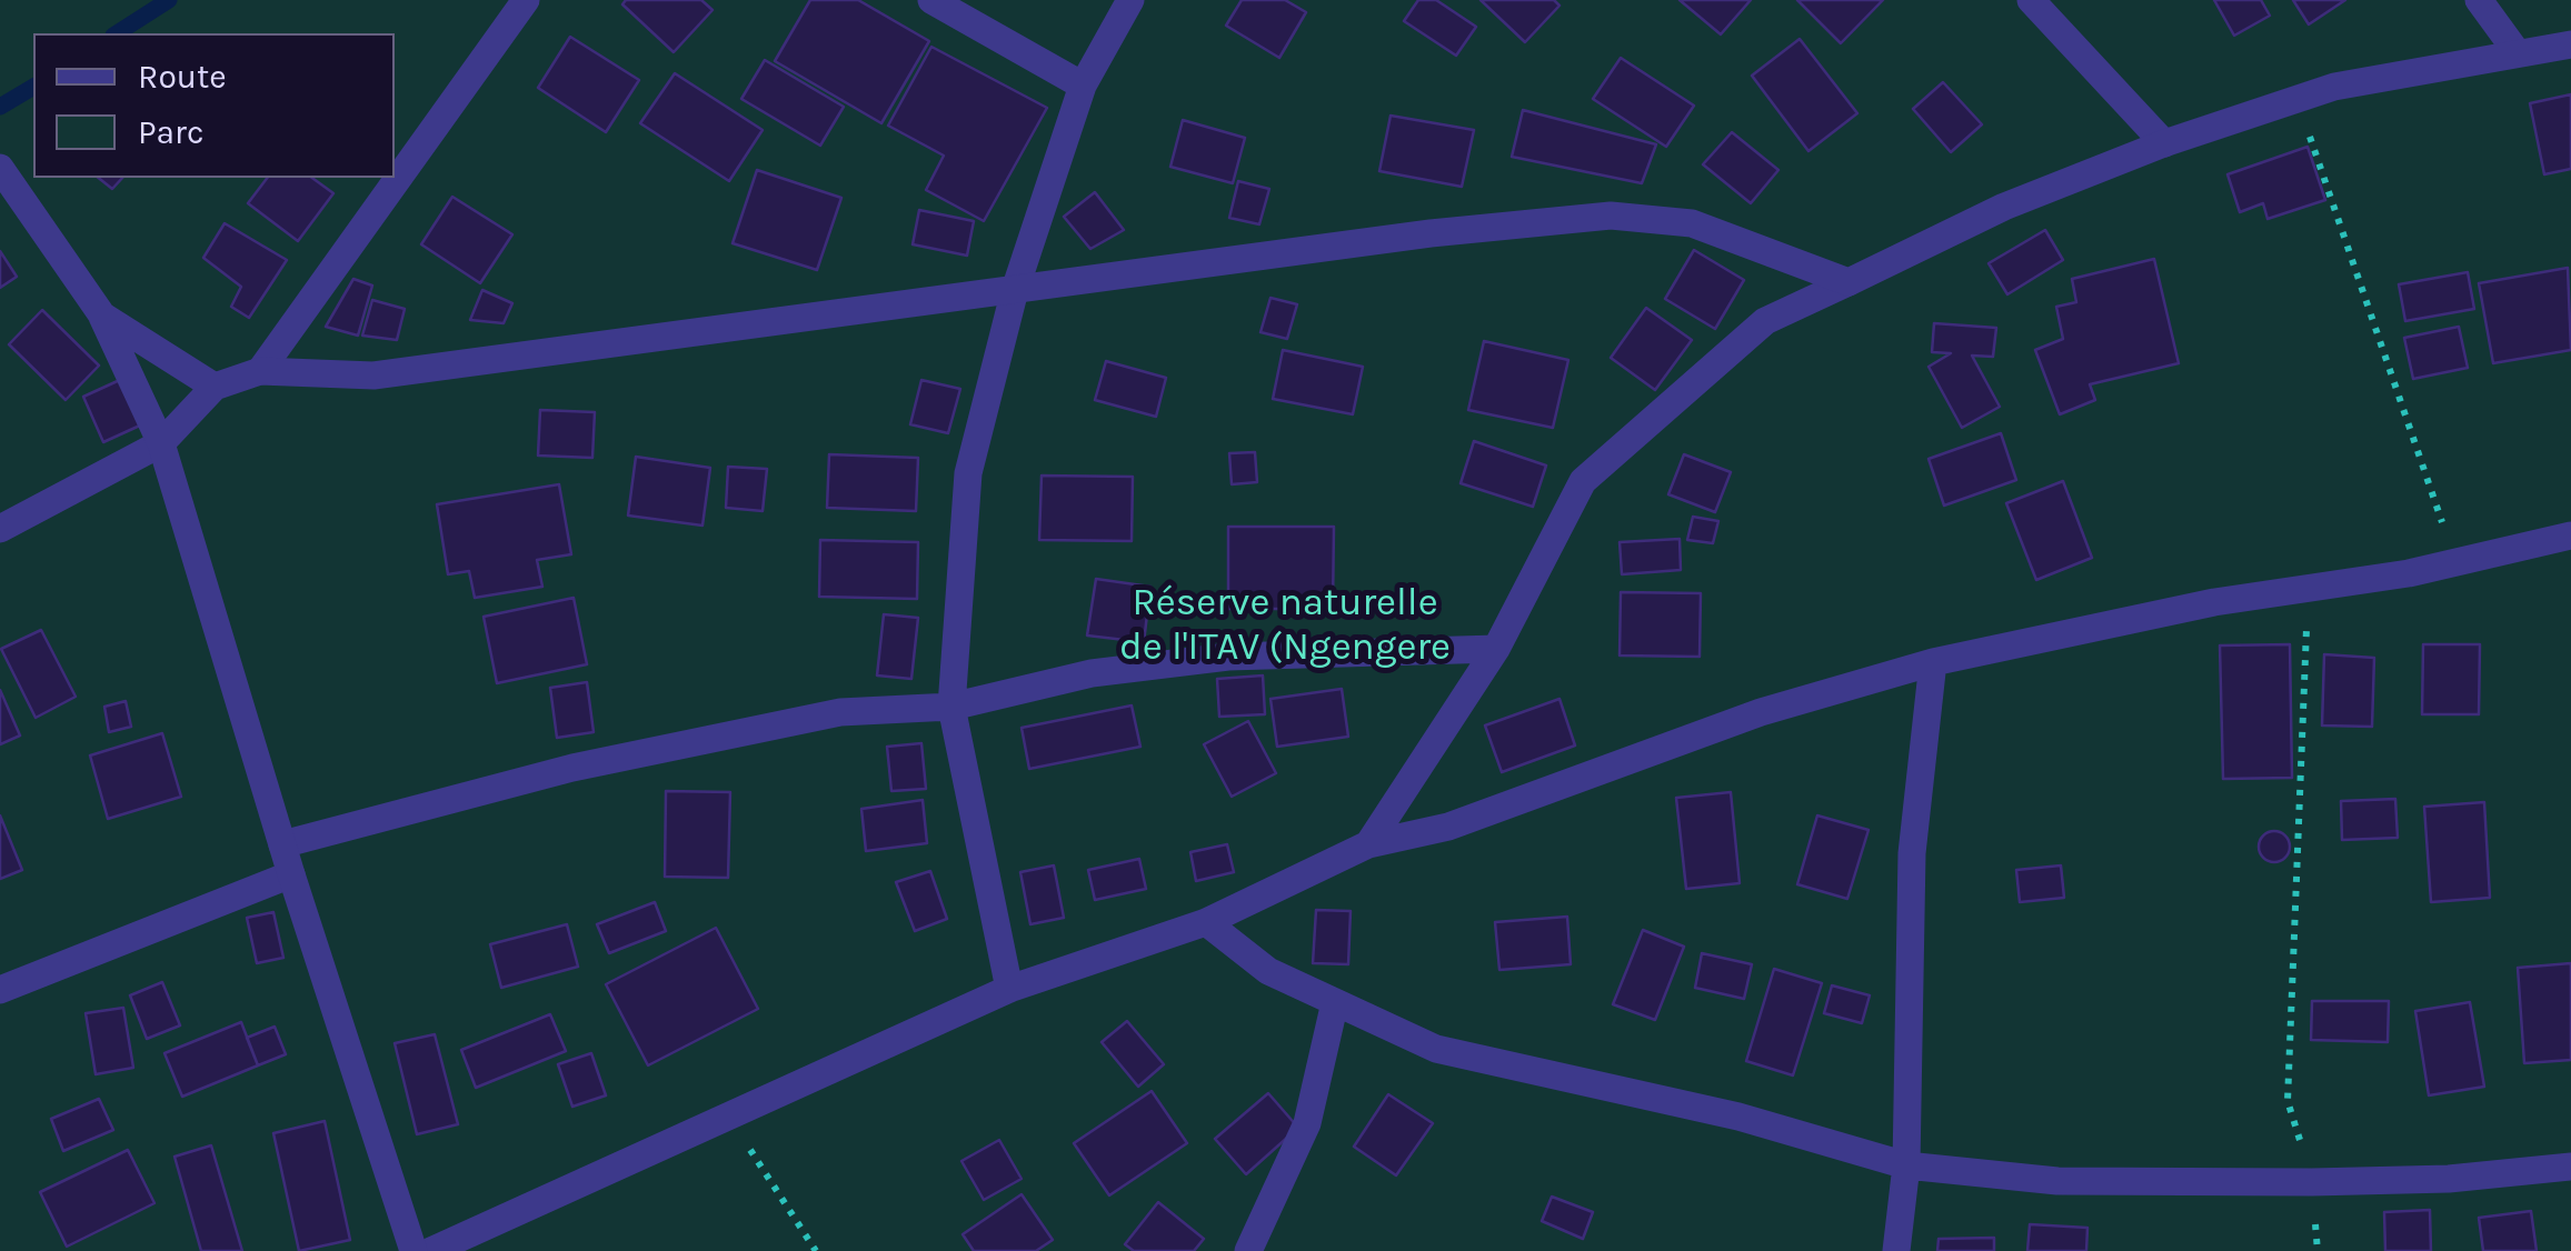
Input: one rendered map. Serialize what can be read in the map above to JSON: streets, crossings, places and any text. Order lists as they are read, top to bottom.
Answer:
{
  "parks": ["Réserve naturelle de l'ITAV (Ngengere"],
  "legend": ["Route", "Parc"]
}
